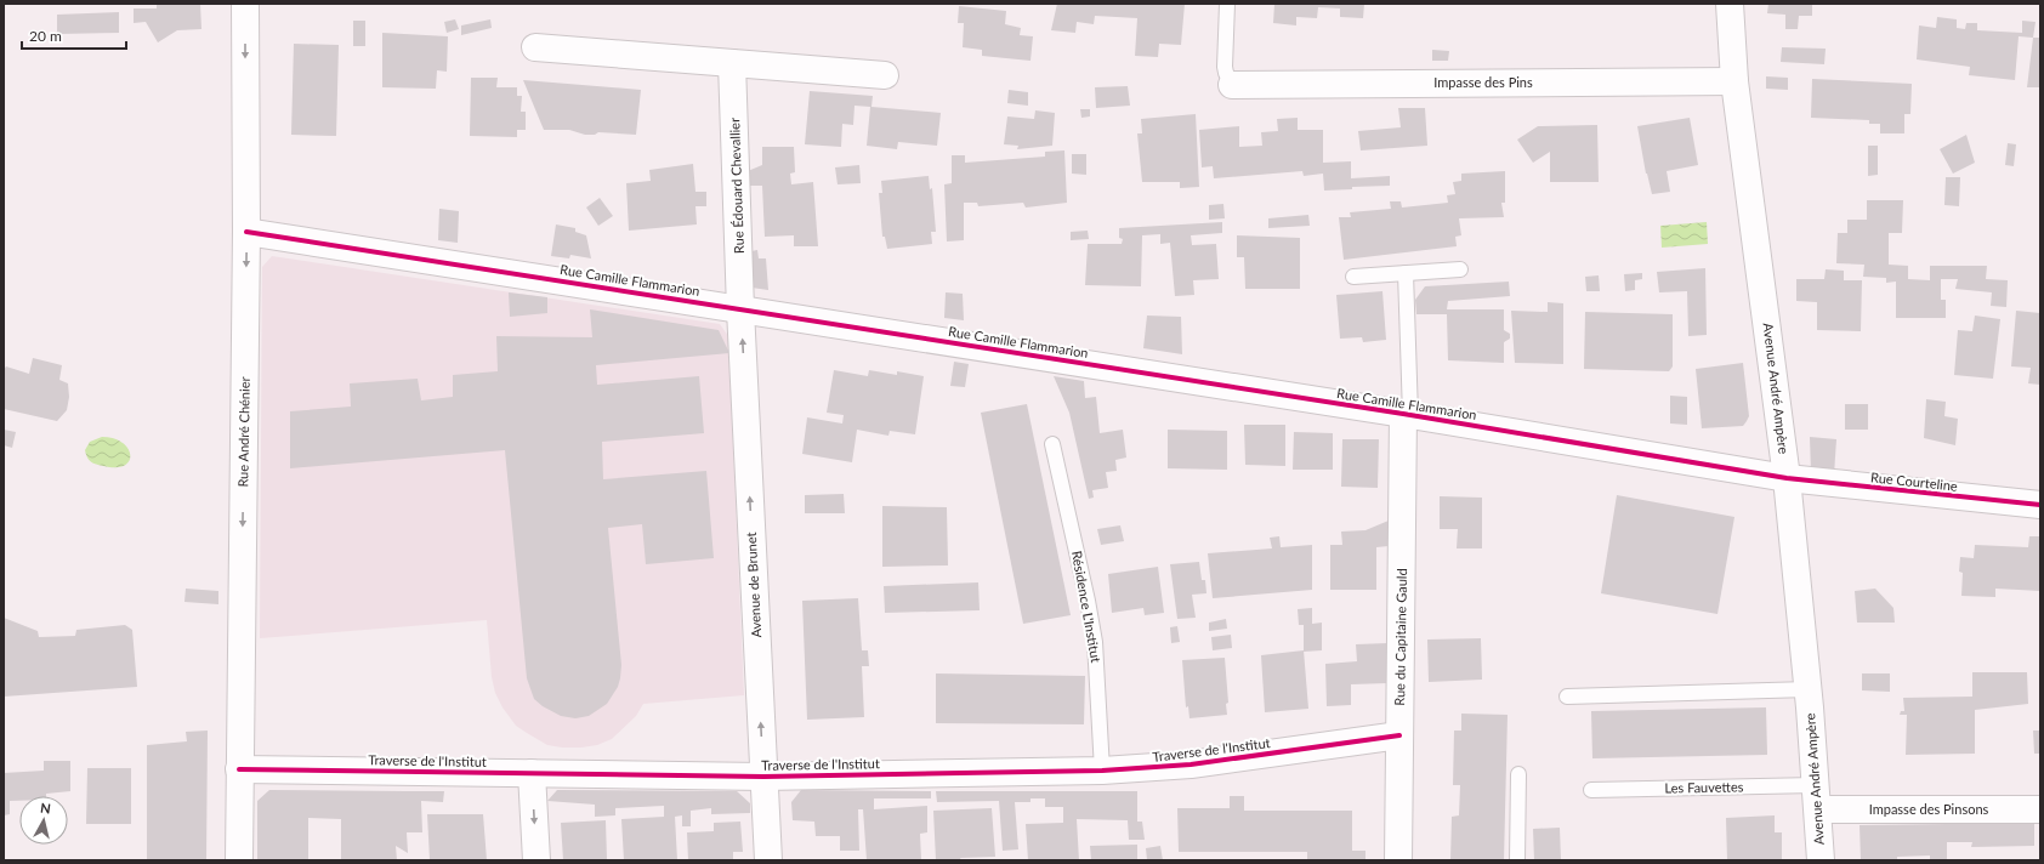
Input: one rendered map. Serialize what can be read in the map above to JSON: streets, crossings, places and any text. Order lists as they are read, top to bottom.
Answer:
{
  "streets": {
    "street": [
      "Impasse des Pins",
      "Rue Édouard Chevallier",
      "Rue Camille Flammarion",
      "Avenue André Ampère",
      "Rue André Chénier",
      "Rue Courteline",
      "Avenue de Brunet",
      "Rue du Capitaine Gauld",
      "Traverse de l'Institut",
      "Impasse des Pinsons"
    ],
    "lane": ["Résidence L'Institut", "Les Fauvettes"]
  },
  "crossings": [
    ["Impasse des Pins", "Avenue André Ampère"],
    ["Rue Édouard Chevallier", "Rue Camille Flammarion"],
    ["Rue Édouard Chevallier", "Avenue de Brunet"],
    ["Rue Camille Flammarion", "Avenue André Ampère"],
    ["Rue Camille Flammarion", "Rue André Chénier"],
    ["Rue Camille Flammarion", "Rue Courteline"],
    ["Rue Camille Flammarion", "Avenue de Brunet"],
    ["Rue Camille Flammarion", "Rue du Capitaine Gauld"],
    ["Avenue André Ampère", "Rue Courteline"],
    ["Avenue André Ampère", "Les Fauvettes"],
    ["Avenue André Ampère", "Impasse des Pinsons"],
    ["Rue André Chénier", "Traverse de l'Institut"],
    ["Avenue de Brunet", "Traverse de l'Institut"],
    ["Résidence L'Institut", "Traverse de l'Institut"],
    ["Rue du Capitaine Gauld", "Traverse de l'Institut"],
    ["Les Fauvettes", "Impasse des Pinsons"]
  ],
  "one_way": ["Rue André Chénier", "Avenue de Brunet"],
  "scale_bar": "20 m",
  "north": "top"
}
